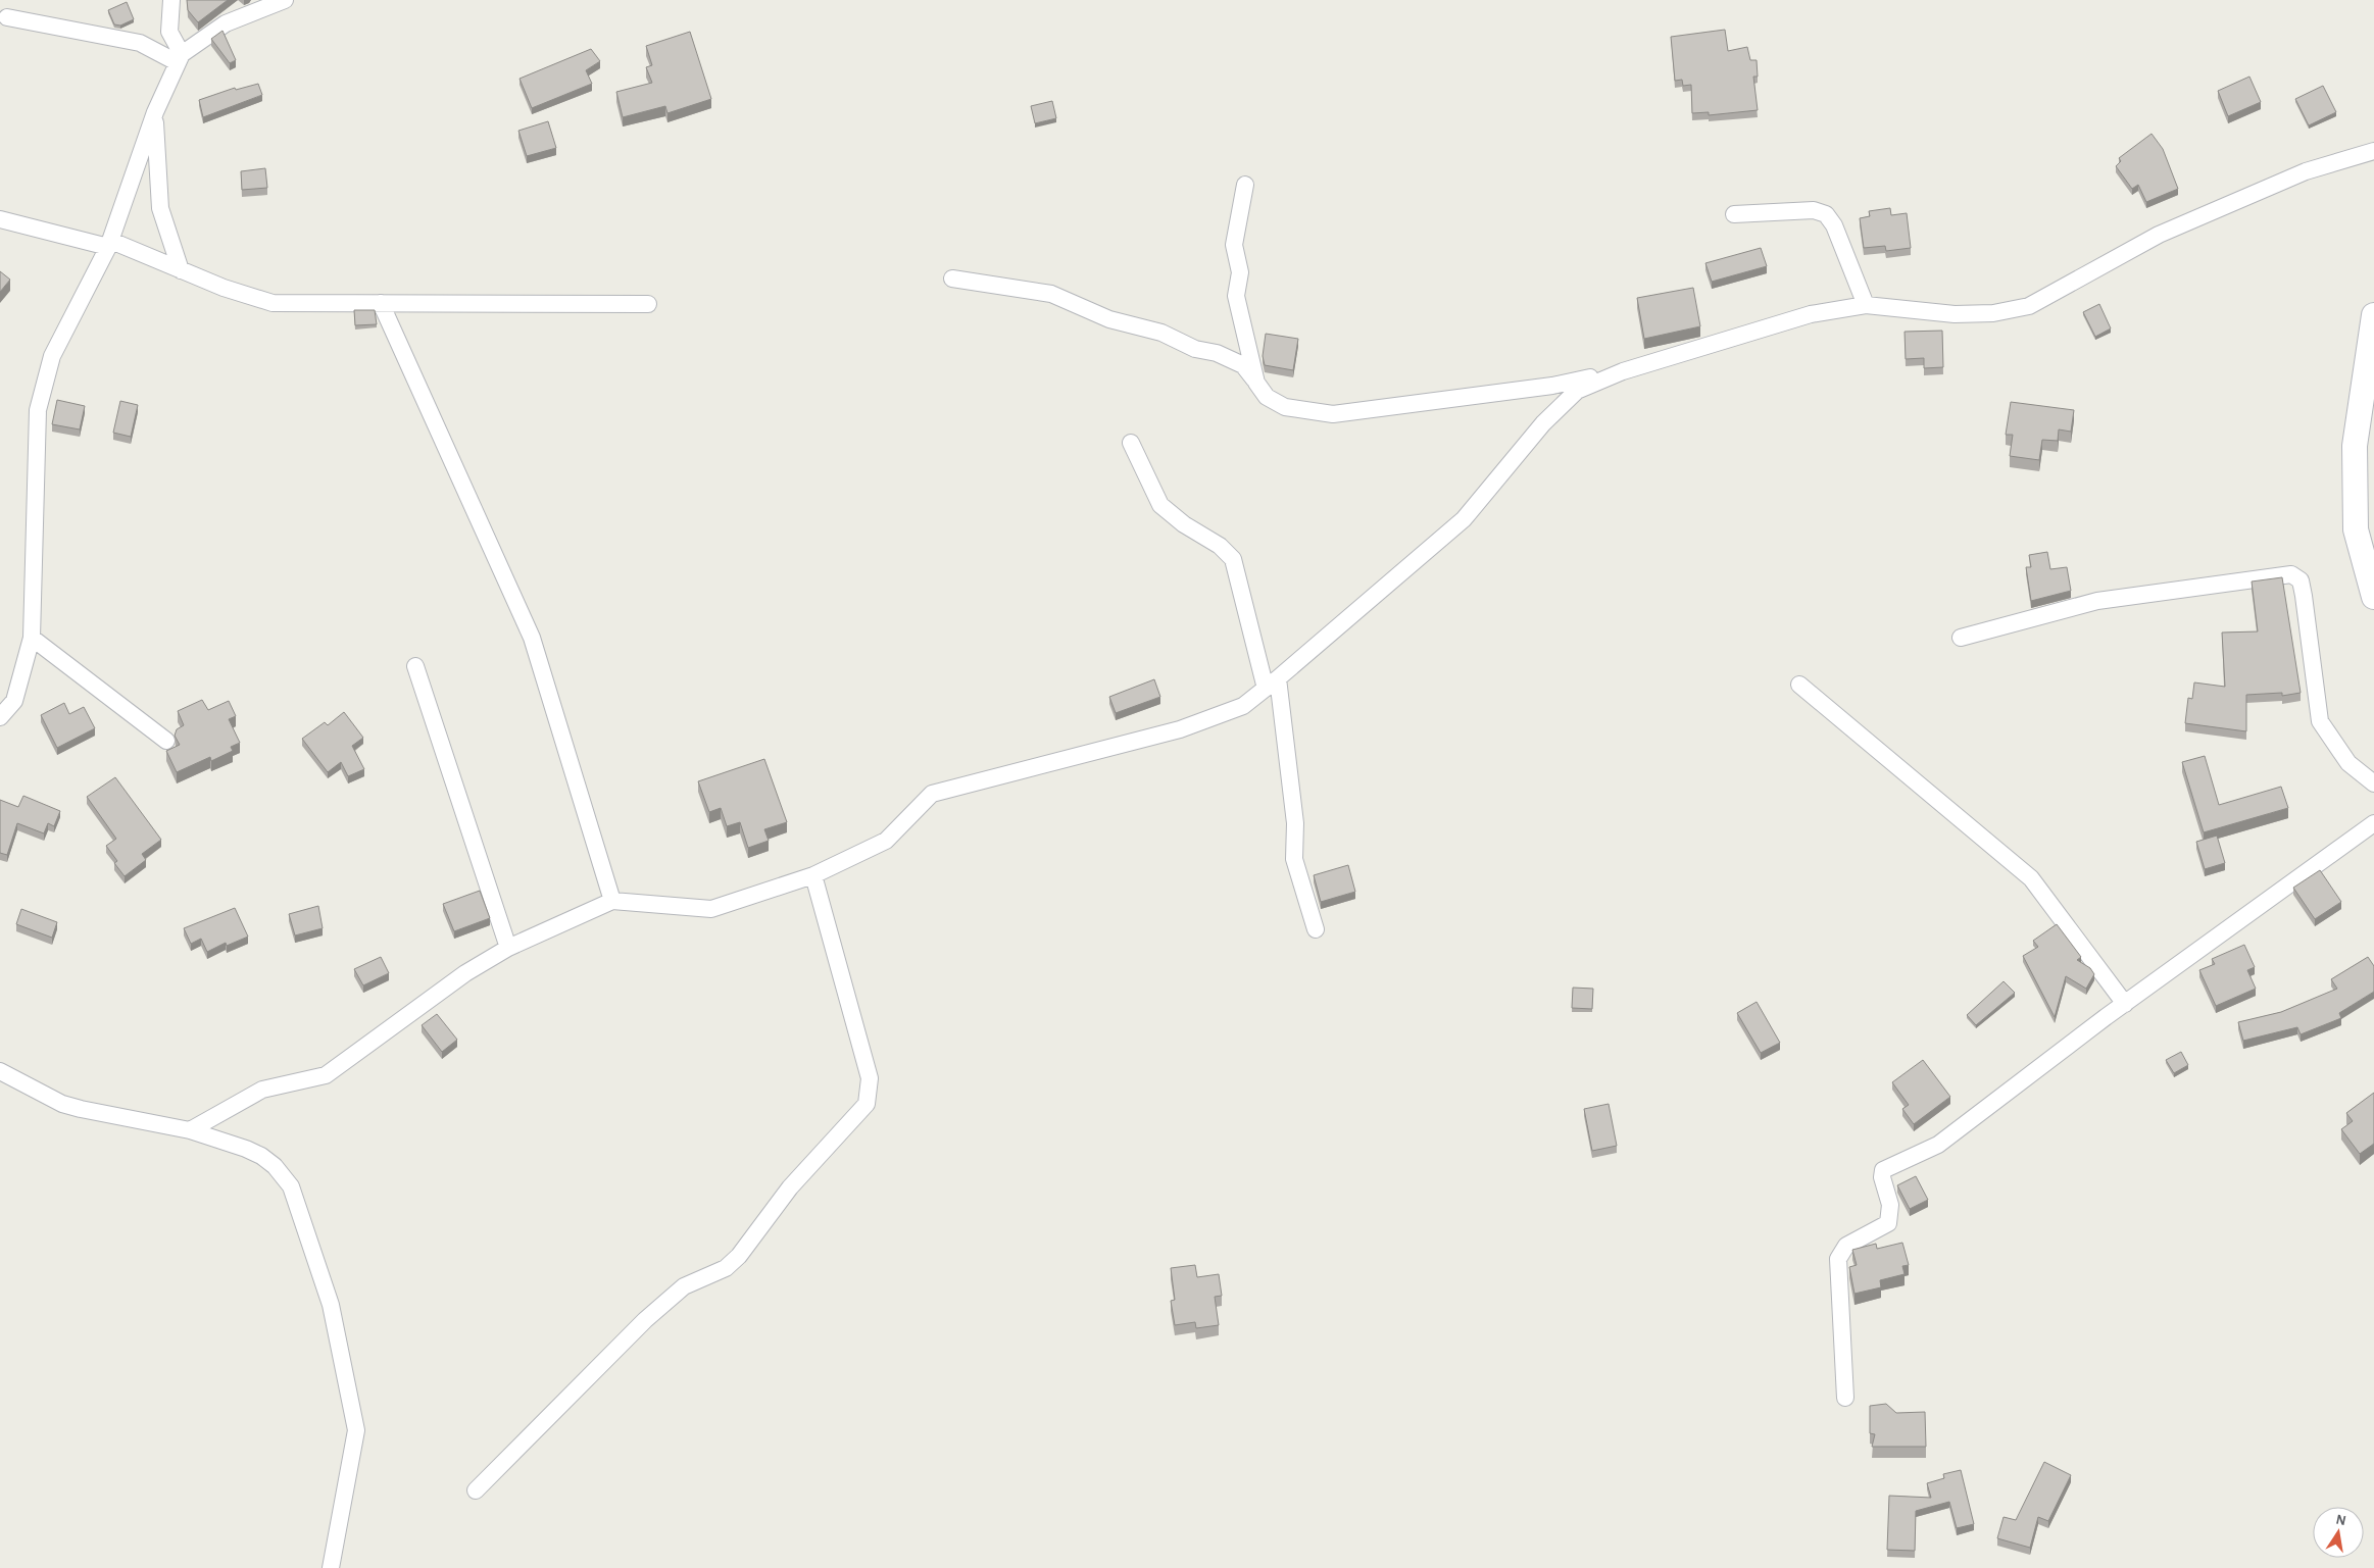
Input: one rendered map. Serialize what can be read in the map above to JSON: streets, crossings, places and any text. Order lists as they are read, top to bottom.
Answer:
{
  "north": "top"
}
